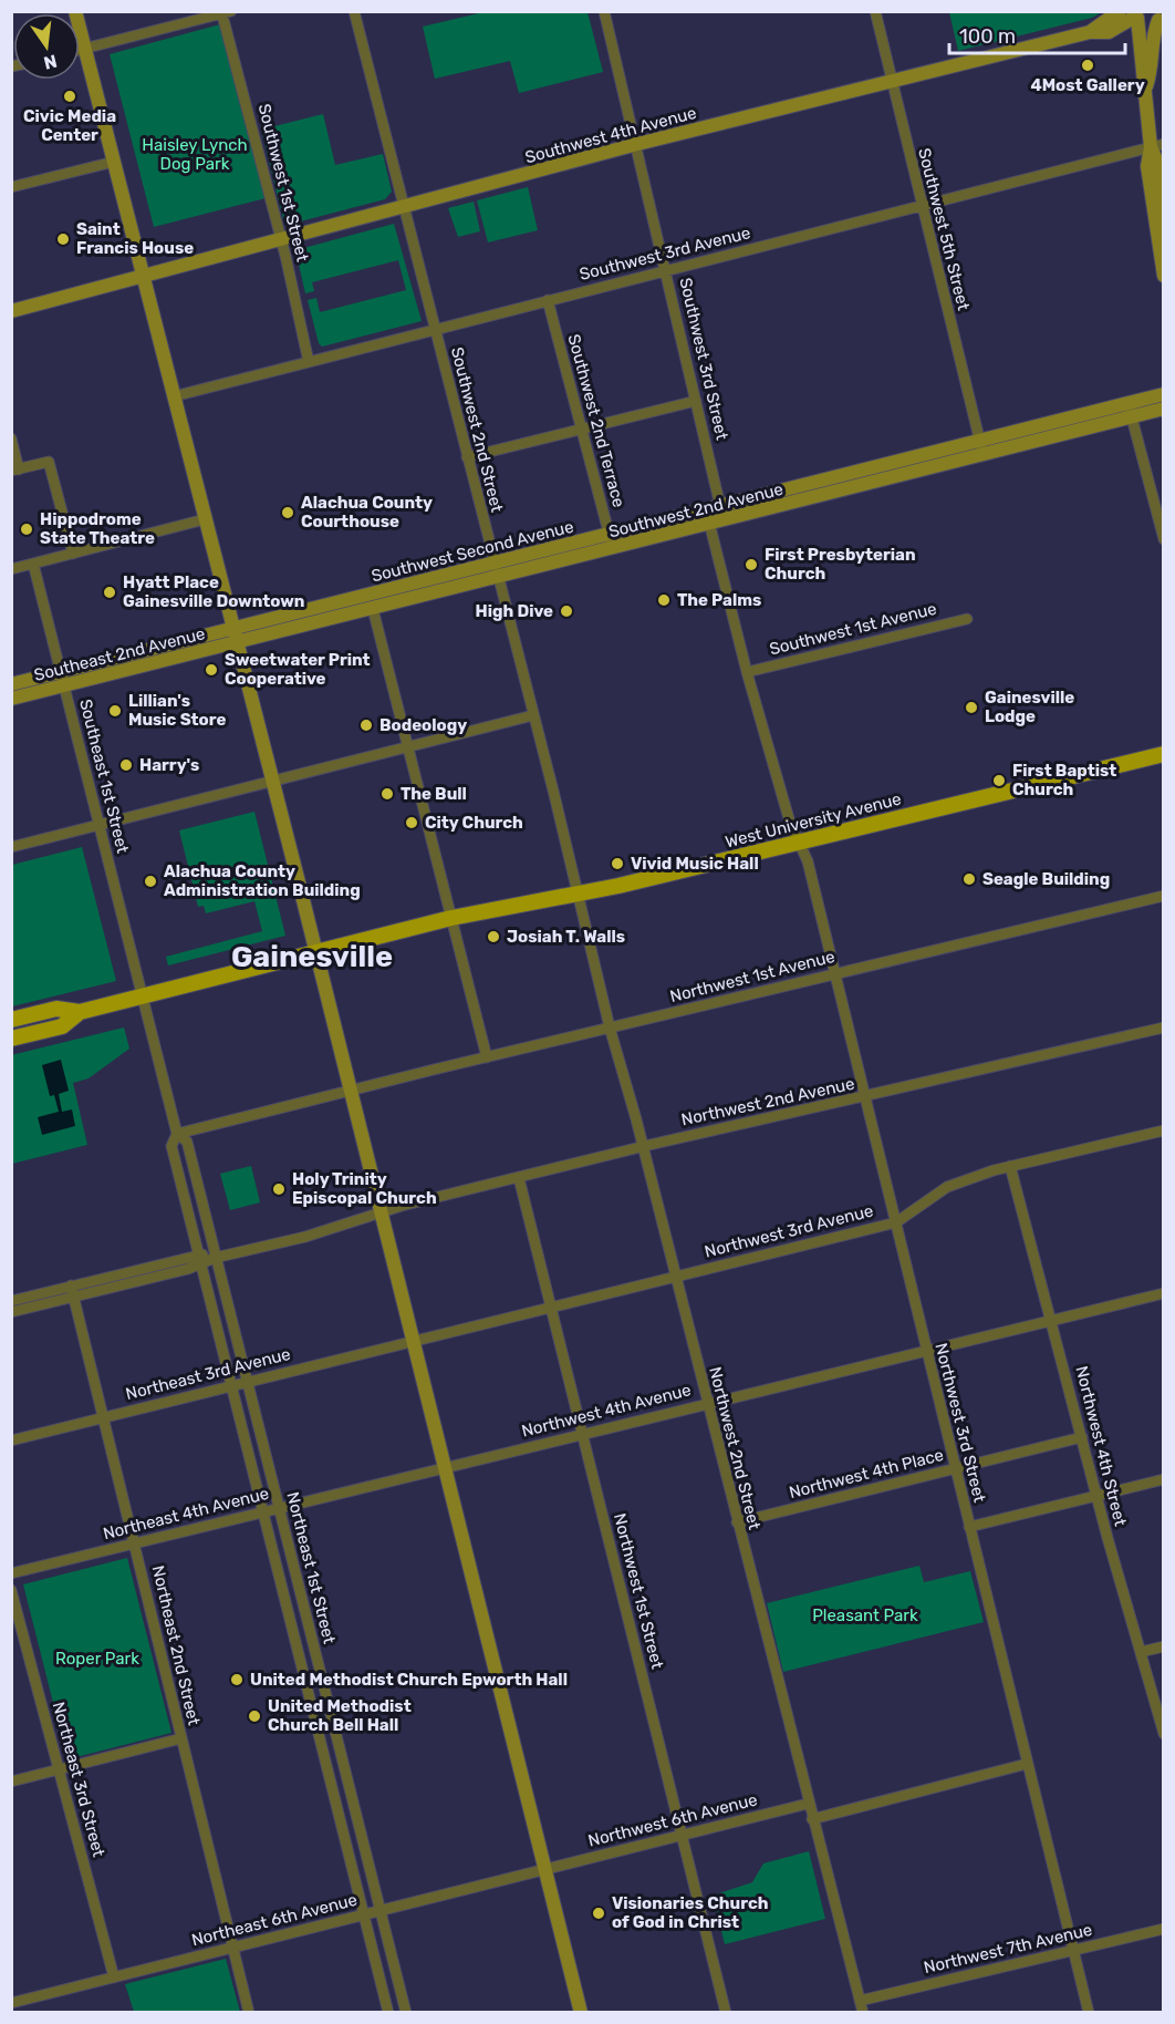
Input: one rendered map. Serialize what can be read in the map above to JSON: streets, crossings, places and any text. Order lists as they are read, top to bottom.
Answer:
{
  "streets": {
    "main road": ["West University Avenue"],
    "street": [
      "Southwest 4th Avenue",
      "Southwest 1st Street",
      "Southwest 5th Street",
      "Southwest 3rd Avenue",
      "Southwest 3rd Street",
      "Southwest 2nd Terrace",
      "Southwest 2nd Street",
      "Southwest 2nd Avenue",
      "Southwest Second Avenue",
      "Southwest 1st Avenue",
      "Southeast 2nd Avenue",
      "Southeast 1st Street",
      "Northwest 1st Avenue",
      "Northwest 2nd Avenue",
      "Northwest 3rd Avenue",
      "Northeast 3rd Avenue",
      "Northwest 4th Avenue",
      "Northwest 3rd Street",
      "Northwest 4th Street",
      "Northwest 2nd Street",
      "Northwest 4th Place",
      "Northeast 4th Avenue",
      "Northeast 1st Street",
      "Northwest 1st Street",
      "Northeast 2nd Street",
      "Northeast 3rd Street",
      "Northwest 6th Avenue",
      "Northeast 6th Avenue",
      "Northwest 7th Avenue"
    ]
  },
  "crossings": [
    ["Southwest 4th Avenue", "Southwest 1st Street"],
    ["Southwest 4th Avenue", "Southwest 5th Street"],
    ["Southwest 4th Avenue", "Southwest 3rd Street"],
    ["Southwest 4th Avenue", "Southwest 2nd Street"],
    ["Southwest 1st Street", "Southwest 3rd Avenue"],
    ["Southwest 5th Street", "Southwest 3rd Avenue"],
    ["Southwest 5th Street", "Southwest 2nd Avenue"],
    ["Southwest 3rd Avenue", "Southwest 3rd Street"],
    ["Southwest 3rd Avenue", "Southwest 2nd Terrace"],
    ["Southwest 3rd Avenue", "Southwest 2nd Street"],
    ["Southwest 3rd Street", "Southwest 2nd Avenue"],
    ["Southwest 3rd Street", "Southwest Second Avenue"],
    ["Southwest 2nd Terrace", "Southwest 2nd Avenue"],
    ["Southwest 2nd Terrace", "Southwest Second Avenue"],
    ["Southwest 2nd Street", "Southwest 2nd Avenue"],
    ["Southwest 2nd Street", "Southwest Second Avenue"],
    ["Southwest 2nd Street", "West University Avenue"],
    ["Southwest 2nd Street", "Northwest 2nd Street"],
    ["Southwest 2nd Avenue", "Southwest Second Avenue"],
    ["Southwest 2nd Avenue", "Southeast 2nd Avenue"],
    ["Southwest Second Avenue", "Southeast 2nd Avenue"],
    ["Southeast 2nd Avenue", "Southeast 1st Street"],
    ["Southeast 1st Street", "West University Avenue"],
    ["Southeast 1st Street", "Northeast 1st Street"],
    ["West University Avenue", "Northwest 3rd Street"],
    ["West University Avenue", "Northwest 2nd Street"],
    ["West University Avenue", "Northeast 1st Street"],
    ["Northwest 1st Avenue", "Northwest 3rd Street"],
    ["Northwest 1st Avenue", "Northwest 2nd Street"],
    ["Northwest 1st Avenue", "Northeast 1st Street"],
    ["Northwest 2nd Avenue", "Northwest 3rd Street"],
    ["Northwest 2nd Avenue", "Northwest 2nd Street"],
    ["Northwest 2nd Avenue", "Northeast 1st Street"],
    ["Northwest 2nd Avenue", "Northwest 1st Street"],
    ["Northwest 3rd Avenue", "Northeast 3rd Avenue"],
    ["Northwest 3rd Avenue", "Northwest 3rd Street"],
    ["Northwest 3rd Avenue", "Northwest 4th Street"],
    ["Northwest 3rd Avenue", "Northwest 2nd Street"],
    ["Northwest 3rd Avenue", "Northwest 1st Street"],
    ["Northeast 3rd Avenue", "Northeast 1st Street"],
    ["Northeast 3rd Avenue", "Northeast 2nd Street"],
    ["Northwest 4th Avenue", "Northwest 3rd Street"],
    ["Northwest 4th Avenue", "Northwest 4th Street"],
    ["Northwest 4th Avenue", "Northwest 2nd Street"],
    ["Northwest 4th Avenue", "Northeast 4th Avenue"],
    ["Northwest 4th Avenue", "Northwest 1st Street"],
    ["Northwest 3rd Street", "Northwest 4th Place"],
    ["Northwest 3rd Street", "Northwest 7th Avenue"],
    ["Northwest 4th Street", "Northwest 4th Place"],
    ["Northwest 2nd Street", "Northwest 4th Place"],
    ["Northwest 2nd Street", "Northwest 6th Avenue"],
    ["Northwest 2nd Street", "Northwest 7th Avenue"],
    ["Northeast 4th Avenue", "Northeast 1st Street"],
    ["Northeast 4th Avenue", "Northeast 2nd Street"],
    ["Northeast 1st Street", "Northeast 6th Avenue"],
    ["Northwest 1st Street", "Northwest 6th Avenue"],
    ["Northeast 2nd Street", "Northeast 6th Avenue"],
    ["Northeast 3rd Street", "Northeast 6th Avenue"],
    ["Northwest 6th Avenue", "Northeast 6th Avenue"]
  ],
  "districts": ["Gainesville"],
  "parks": ["Haisley Lynch Dog Park", "Pleasant Park", "Roper Park"],
  "places": [
    "4Most Gallery",
    "Civic Media Center",
    "Saint Francis House",
    "Alachua County Courthouse",
    "Hippodrome State Theatre",
    "First Presbyterian Church",
    "Hyatt Place Gainesville Downtown",
    "The Palms",
    "High Dive",
    "Sweetwater Print Cooperative",
    "Gainesville Lodge",
    "Lillian's Music Store",
    "Bodeology",
    "Harry's",
    "First Baptist Church",
    "The Bull",
    "City Church",
    "Vivid Music Hall",
    "Seagle Building",
    "Alachua County Administration Building",
    "Josiah T. Walls",
    "Holy Trinity Episcopal Church",
    "United Methodist Church Epworth Hall",
    "United Methodist Church Bell Hall",
    "Visionaries Church of God in Christ"
  ],
  "scale_bar": "100 m",
  "north": "bottom"
}
